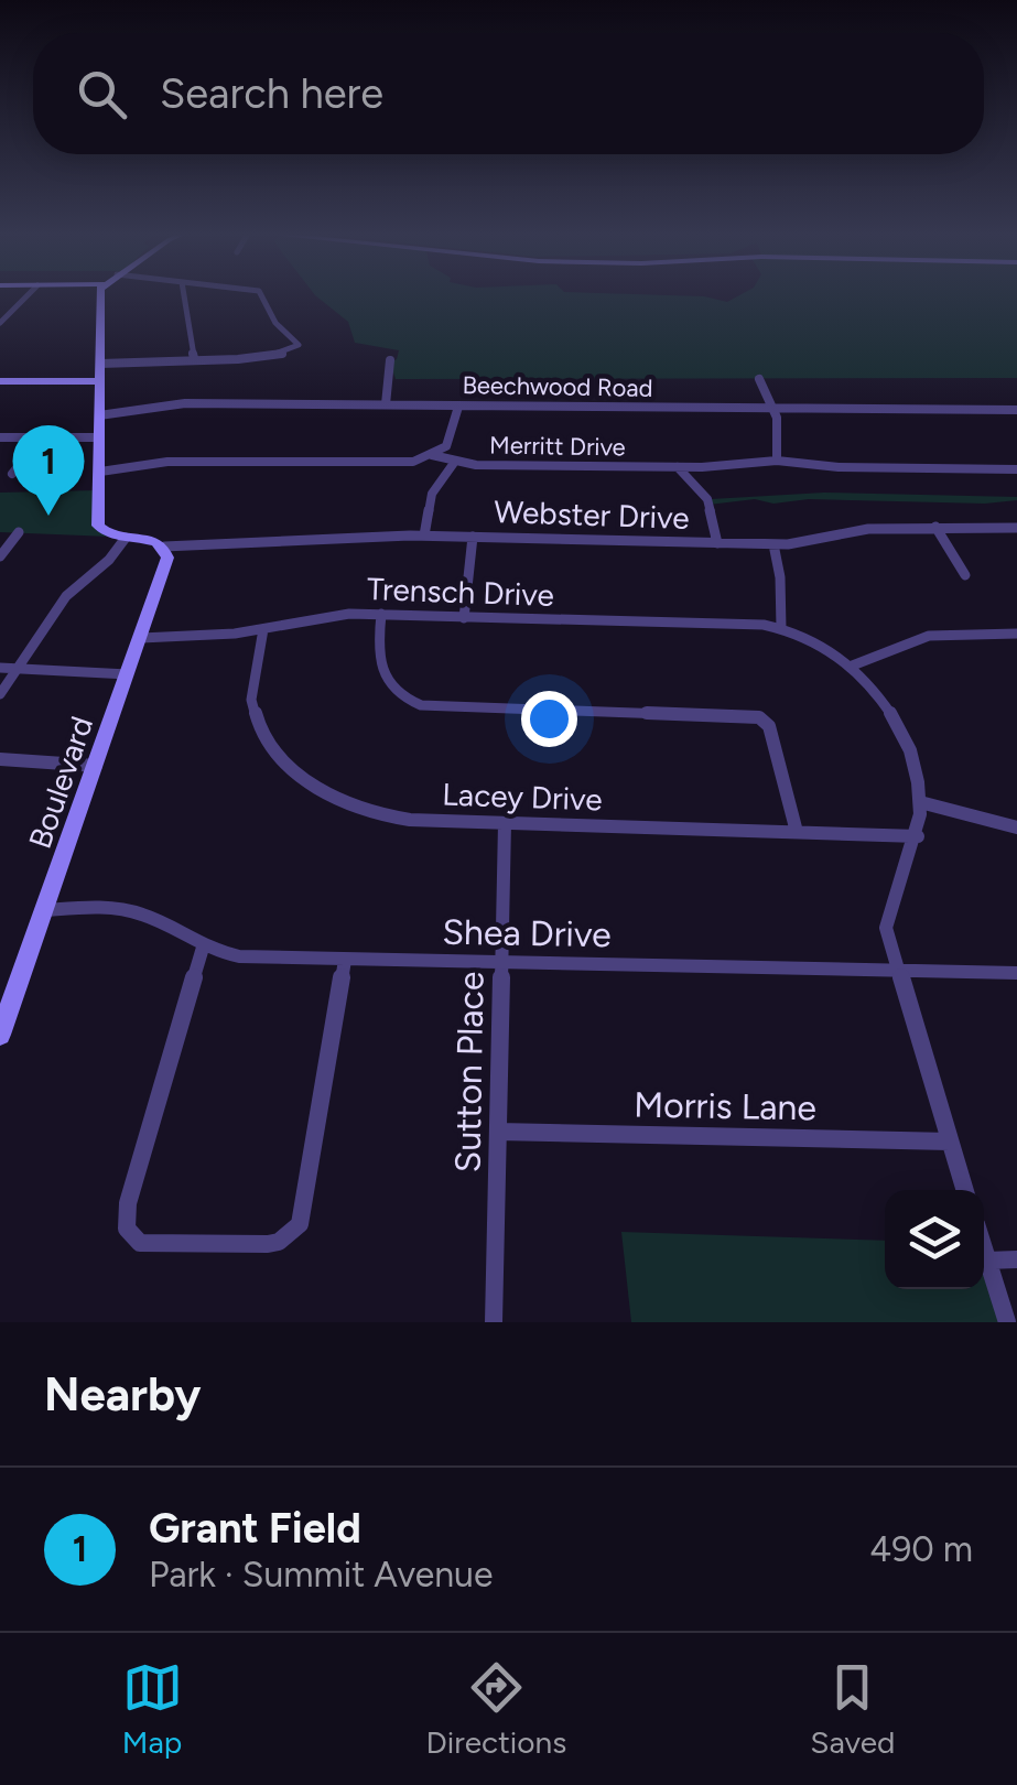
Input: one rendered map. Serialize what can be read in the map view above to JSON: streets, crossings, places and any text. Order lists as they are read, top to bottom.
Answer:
{
  "streets": {
    "street": [
      "Beechwood Road",
      "Merritt Drive",
      "Webster Drive",
      "Trensch Drive",
      "Boulevard",
      "Lacey Drive",
      "Shea Drive",
      "Sutton Place",
      "Morris Lane"
    ]
  },
  "crossings": [
    ["Webster Drive", "Boulevard"],
    ["Trensch Drive", "Boulevard"],
    ["Trensch Drive", "Lacey Drive"],
    ["Boulevard", "Shea Drive"],
    ["Lacey Drive", "Sutton Place"],
    ["Shea Drive", "Sutton Place"],
    ["Sutton Place", "Morris Lane"]
  ],
  "page": {
    "search": "Search here",
    "pins": "1",
    "heading": "Nearby",
    "list": [
      {
        "mark": "1",
        "name": "Grant Field",
        "note": "Park · Summit Avenue",
        "value": "490 m"
      }
    ],
    "nav": ["Map", "Directions", "Saved"]
  }
}
